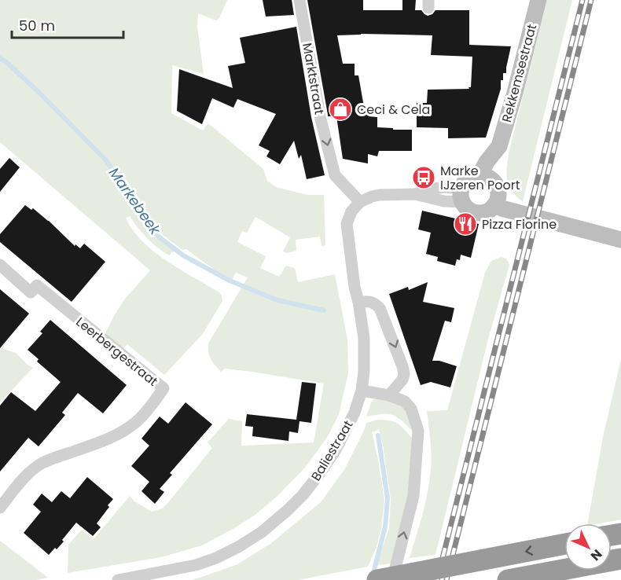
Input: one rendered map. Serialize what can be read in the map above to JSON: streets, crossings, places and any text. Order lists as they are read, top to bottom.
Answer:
{
  "streets": {
    "street": [
      "Rekkemsestraat",
      "Marktstraat",
      "Leerbergestraat",
      "Baliestraat"
    ]
  },
  "crossings": [
    ["Marktstraat", "Baliestraat"]
  ],
  "one_way": ["Marktstraat"],
  "water": ["Markebeek"],
  "places": {
    "shop": ["Ceci & Cela"],
    "bus stop": ["Marke IJzeren Poort"],
    "restaurant": ["Pizza Fiorine"]
  },
  "scale_bar": "50 m",
  "north": "bottom right"
}
